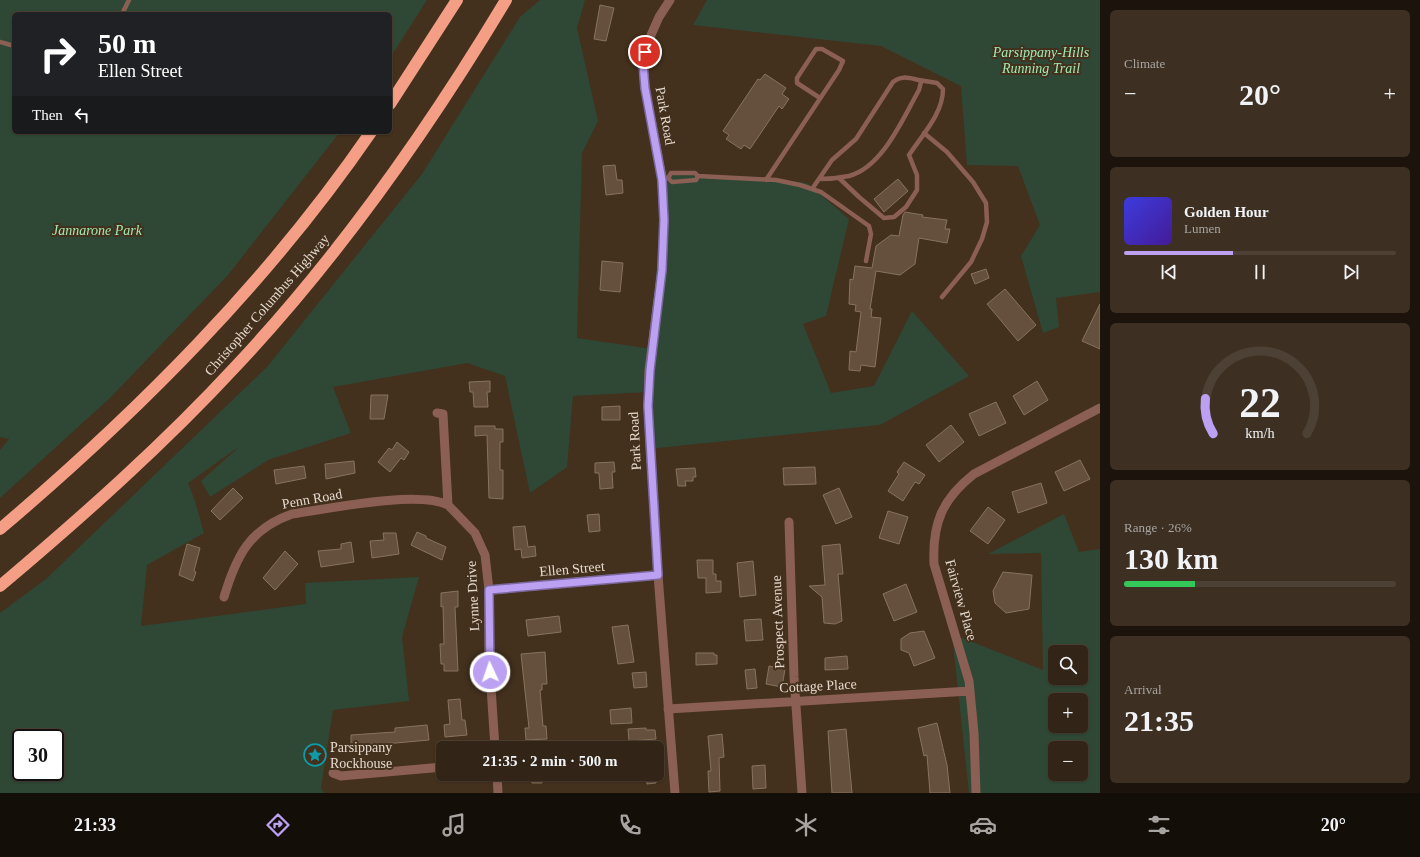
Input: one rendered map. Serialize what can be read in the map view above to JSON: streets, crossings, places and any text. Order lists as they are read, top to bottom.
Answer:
{
  "streets": {
    "highway": ["Christopher Columbus Highway"],
    "street": [
      "Park Road",
      "Penn Road",
      "Ellen Street",
      "Lynne Drive",
      "Fairview Place",
      "Prospect Avenue",
      "Cottage Place"
    ]
  },
  "crossings": [
    ["Park Road", "Ellen Street"],
    ["Park Road", "Cottage Place"],
    ["Penn Road", "Lynne Drive"],
    ["Ellen Street", "Lynne Drive"],
    ["Fairview Place", "Cottage Place"],
    ["Prospect Avenue", "Cottage Place"]
  ],
  "parks": ["Parsippany-Hills Running Trail", "Jannarone Park"],
  "places": {
    "place": ["Parsippany Rockhouse"]
  },
  "page": {
    "tile": [
      "Climate",
      ["Range · 26%", "130 km"],
      ["Arrival", "21:35"]
    ],
    "turn": ["50 m", "Ellen Street"],
    "heat": ["−", "20°", "+"],
    "then": "Then",
    "song": ["Golden Hour", "Lumen"],
    "map_buttons": ["+", "−"],
    "limit": "30",
    "trip": "21:35 · 2 min · 500 m",
    "tabs": ["21:33", "20°"],
    "gauge": ["22", "km/h"]
  }
}
